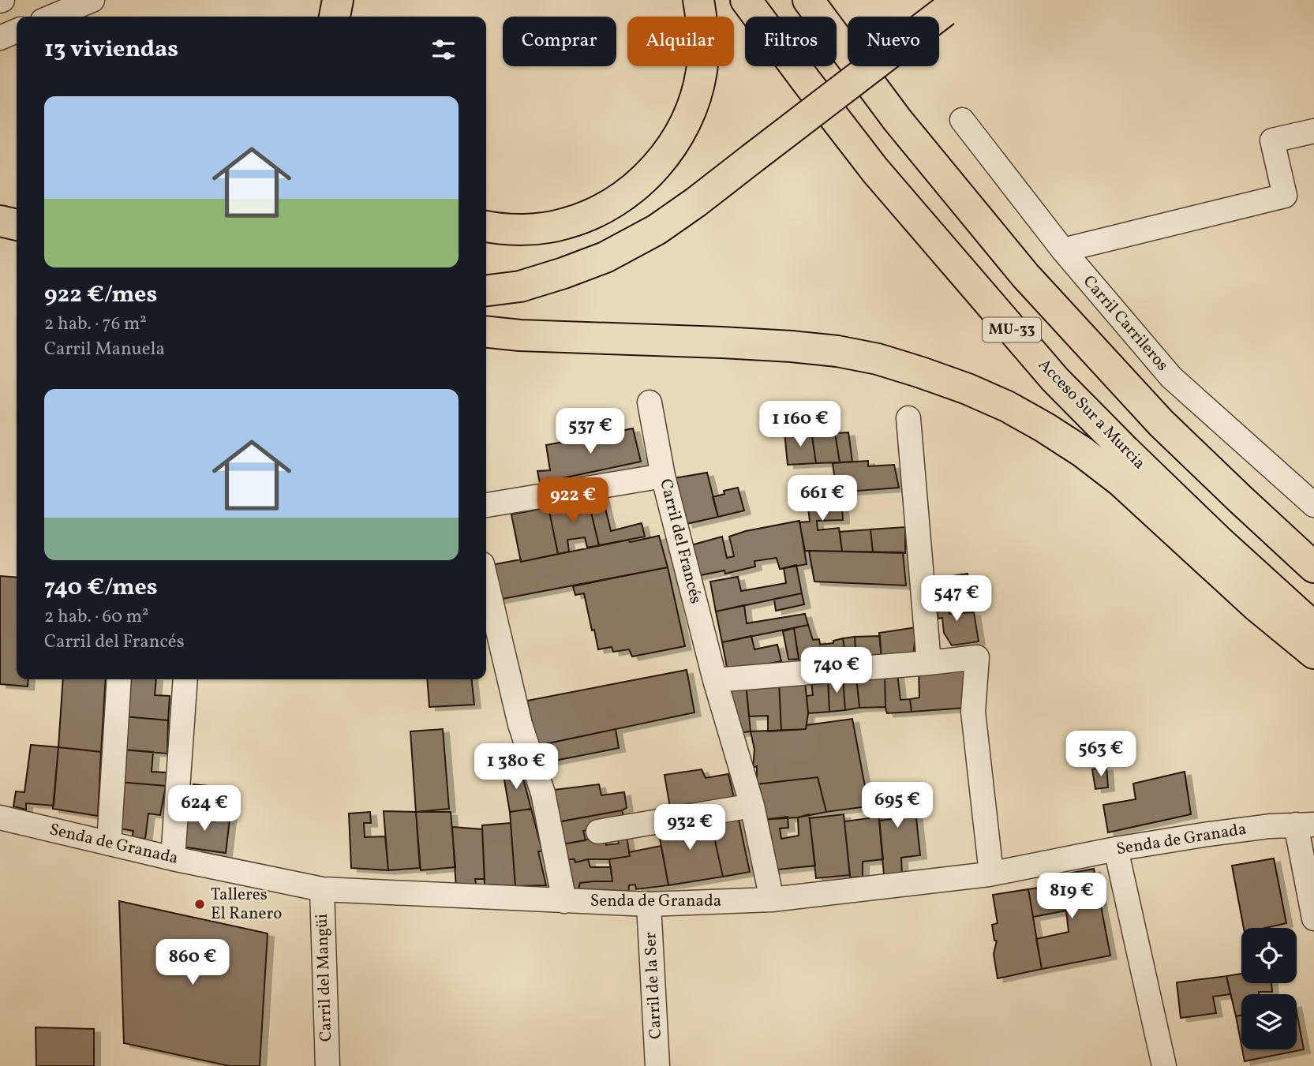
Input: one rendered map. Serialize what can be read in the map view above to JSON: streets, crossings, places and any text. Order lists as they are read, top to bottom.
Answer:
{
  "streets": {
    "highway": ["MU-33", "Acceso Sur a Murcia"],
    "street": [
      "Carril Carrileros",
      "Carril del Francés",
      "Senda de Granada",
      "Carril del Mangüi",
      "Carril de la Ser"
    ]
  },
  "crossings": [
    ["Carril del Francés", "Senda de Granada"],
    ["Senda de Granada", "Carril del Mangüi"],
    ["Senda de Granada", "Carril de la Ser"]
  ],
  "places": ["Talleres El Ranero"],
  "page": {
    "chip": [
      "Comprar",
      "Alquilar",
      "Filtros",
      "Nuevo"
    ],
    "heading": "13 viviendas",
    "list": [
      {
        "name": "922 €/mes",
        "note": "2 hab. · 76 m² · Carril Manuela"
      },
      {
        "name": "740 €/mes",
        "note": "2 hab. · 60 m² · Carril del Francés"
      }
    ],
    "price": [
      "1 160 €",
      "537 €",
      "661 €",
      "922 €",
      "547 €",
      "740 €",
      "563 €",
      "1 380 €",
      "695 €",
      "624 €",
      "932 €",
      "819 €",
      "860 €"
    ]
  }
}
